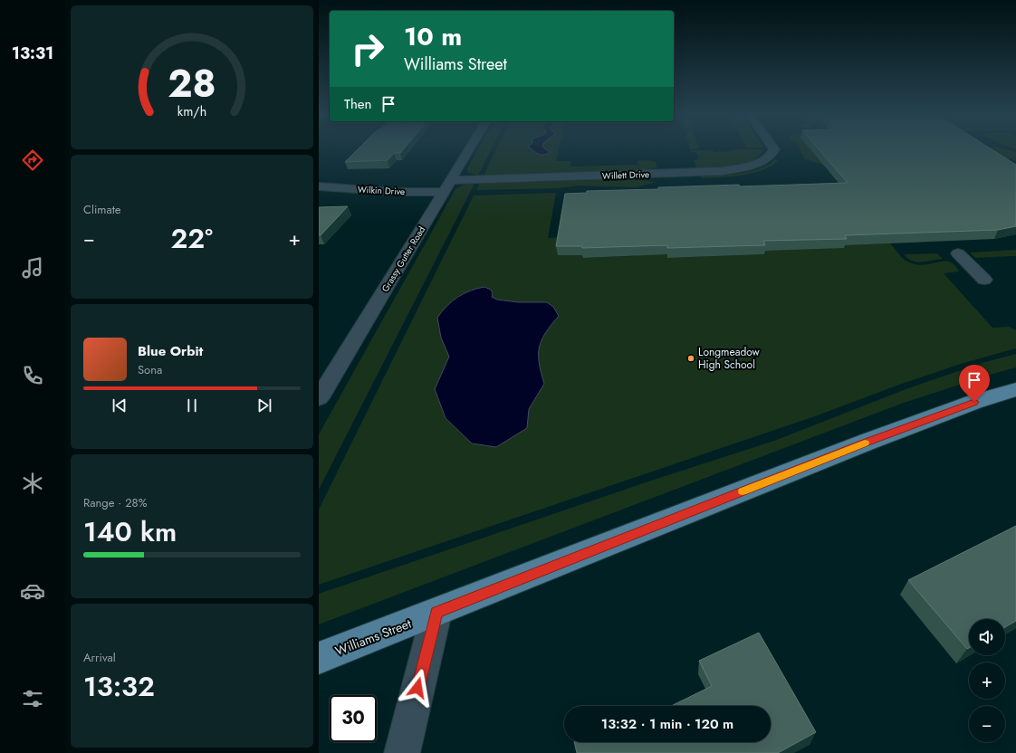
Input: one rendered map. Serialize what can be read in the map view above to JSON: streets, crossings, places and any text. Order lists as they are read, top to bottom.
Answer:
{
  "streets": {
    "main road": ["Williams Street"],
    "street": ["Willett Drive", "Wilkin Drive", "Grassy Gutter Road"]
  },
  "crossings": [
    ["Willett Drive", "Wilkin Drive"],
    ["Willett Drive", "Grassy Gutter Road"],
    ["Wilkin Drive", "Grassy Gutter Road"]
  ],
  "places": ["Longmeadow High School"],
  "page": {
    "tabs": "13:31",
    "turn": ["10 m", "Williams Street"],
    "then": "Then",
    "tile": [
      "Climate",
      ["Range · 28%", "140 km"],
      ["Arrival", "13:32"]
    ],
    "heat": ["−", "22°", "+"],
    "song": ["Blue Orbit", "Sona"],
    "map_buttons": ["+", "−"],
    "limit": "30",
    "trip": "13:32 · 1 min · 120 m",
    "gauge": ["28", "km/h"]
  }
}
